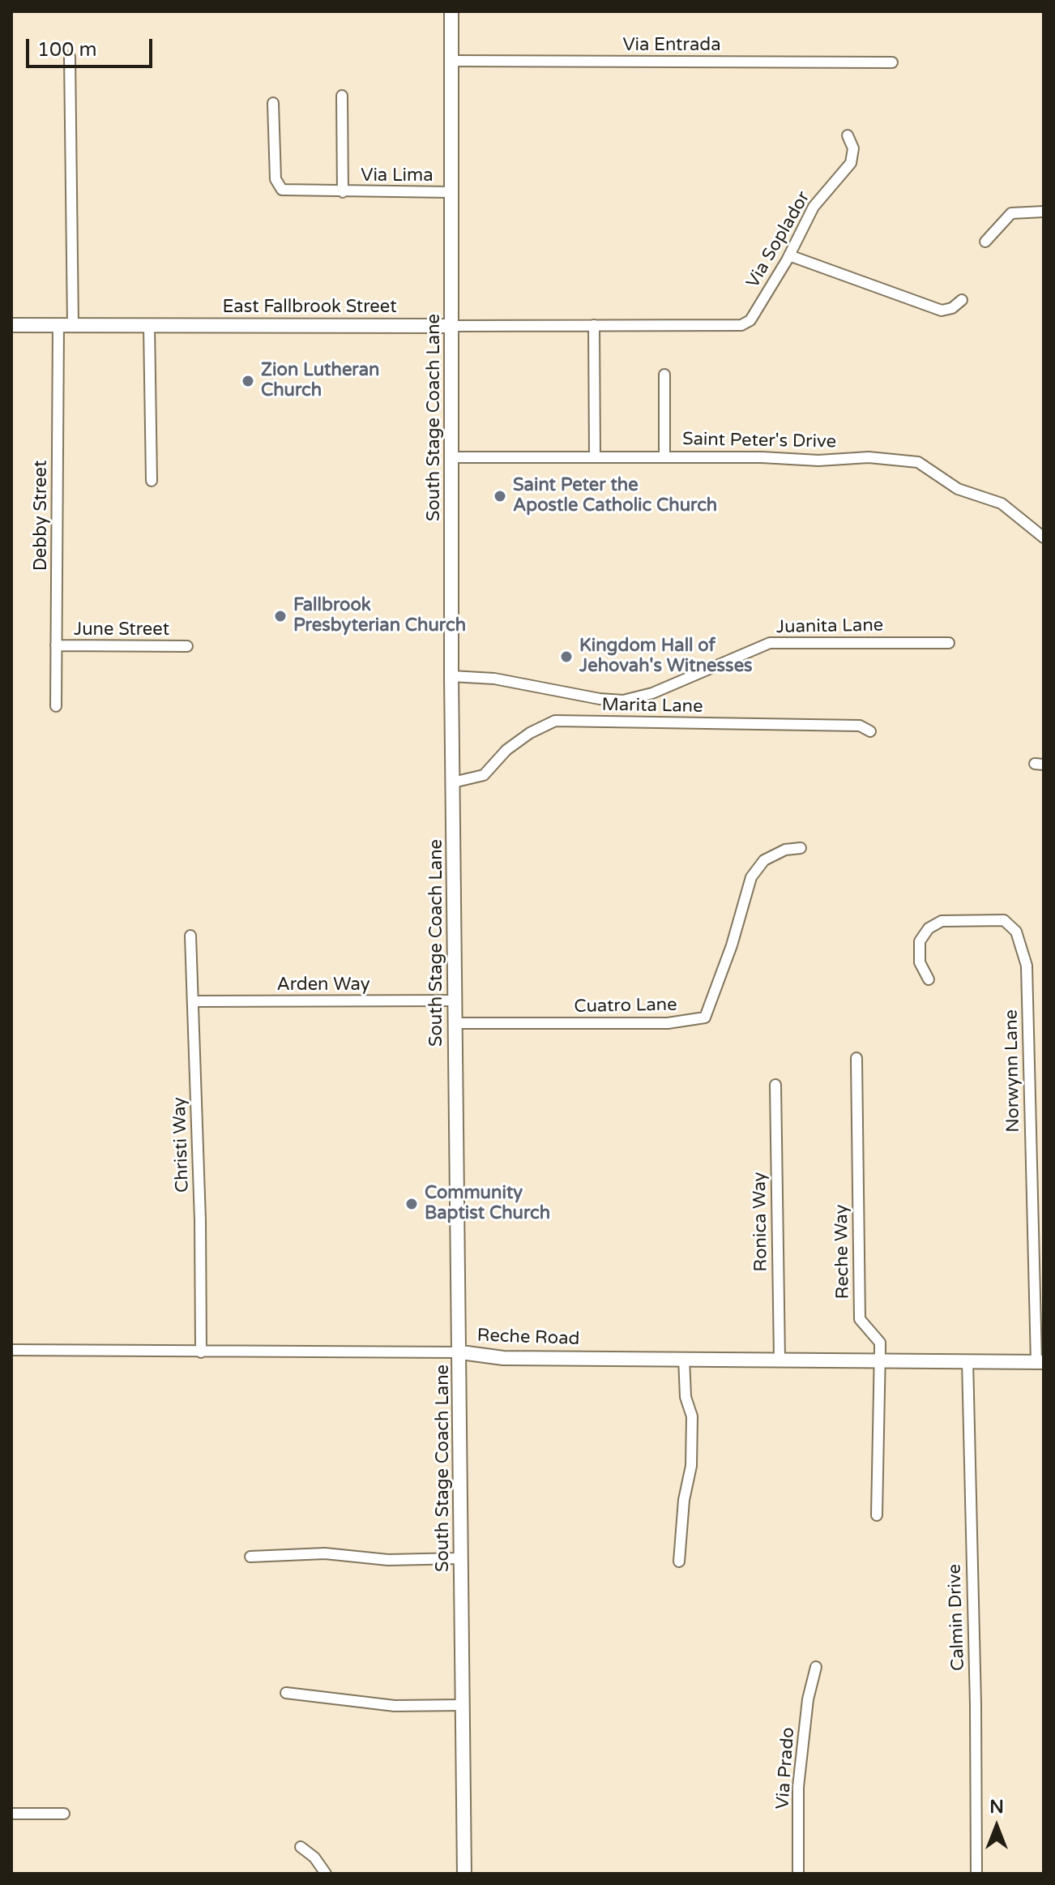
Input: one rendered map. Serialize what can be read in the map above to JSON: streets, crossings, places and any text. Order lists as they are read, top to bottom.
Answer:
{
  "streets": {
    "main road": ["East Fallbrook Street", "South Stage Coach Lane", "Reche Road"],
    "street": [
      "Via Entrada",
      "Via Lima",
      "Via Soplador",
      "Saint Peter's Drive",
      "Debby Street",
      "Juanita Lane",
      "June Street",
      "Marita Lane",
      "Arden Way",
      "Cuatro Lane",
      "Norwynn Lane",
      "Christi Way",
      "Ronica Way",
      "Reche Way",
      "Calmin Drive",
      "Via Prado"
    ]
  },
  "crossings": [
    ["Via Entrada", "South Stage Coach Lane"],
    ["Via Lima", "South Stage Coach Lane"],
    ["Via Soplador", "East Fallbrook Street"],
    ["East Fallbrook Street", "South Stage Coach Lane"],
    ["East Fallbrook Street", "Debby Street"],
    ["South Stage Coach Lane", "Saint Peter's Drive"],
    ["South Stage Coach Lane", "Juanita Lane"],
    ["South Stage Coach Lane", "Marita Lane"],
    ["South Stage Coach Lane", "Arden Way"],
    ["South Stage Coach Lane", "Cuatro Lane"],
    ["South Stage Coach Lane", "Reche Road"],
    ["Debby Street", "June Street"],
    ["Arden Way", "Christi Way"],
    ["Norwynn Lane", "Reche Road"],
    ["Christi Way", "Reche Road"],
    ["Ronica Way", "Reche Road"],
    ["Reche Way", "Reche Road"],
    ["Reche Road", "Calmin Drive"]
  ],
  "places": [
    "Zion Lutheran Church",
    "Saint Peter the Apostle Catholic Church",
    "Fallbrook Presbyterian Church",
    "Kingdom Hall of Jehovah's Witnesses",
    "Community Baptist Church"
  ],
  "scale_bar": "100 m",
  "north": "top"
}
